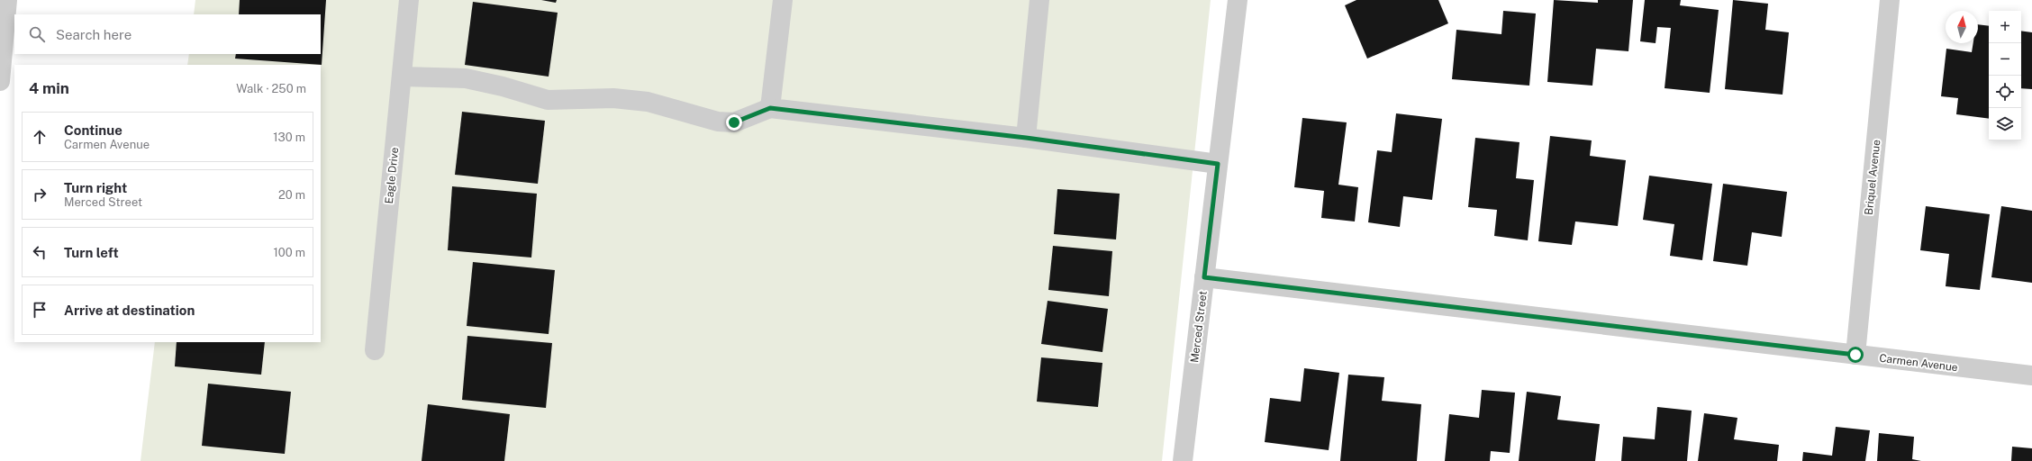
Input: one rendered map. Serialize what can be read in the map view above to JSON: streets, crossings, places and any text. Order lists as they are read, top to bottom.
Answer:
{
  "streets": {
    "street": [
      "Eagle Drive",
      "Briquel Avenue",
      "Merced Street",
      "Carmen Avenue"
    ]
  },
  "crossings": [
    ["Briquel Avenue", "Carmen Avenue"],
    ["Merced Street", "Carmen Avenue"]
  ],
  "north": "top",
  "page": {
    "map_buttons": ["+", "−"],
    "search": "Search here",
    "heading": ["4 min", "Walk · 250 m"],
    "list": [
      ["Continue", "Carmen Avenue", "130 m"],
      ["Turn right", "Merced Street", "20 m"],
      ["Turn left", "100 m"],
      "Arrive at destination"
    ]
  }
}
